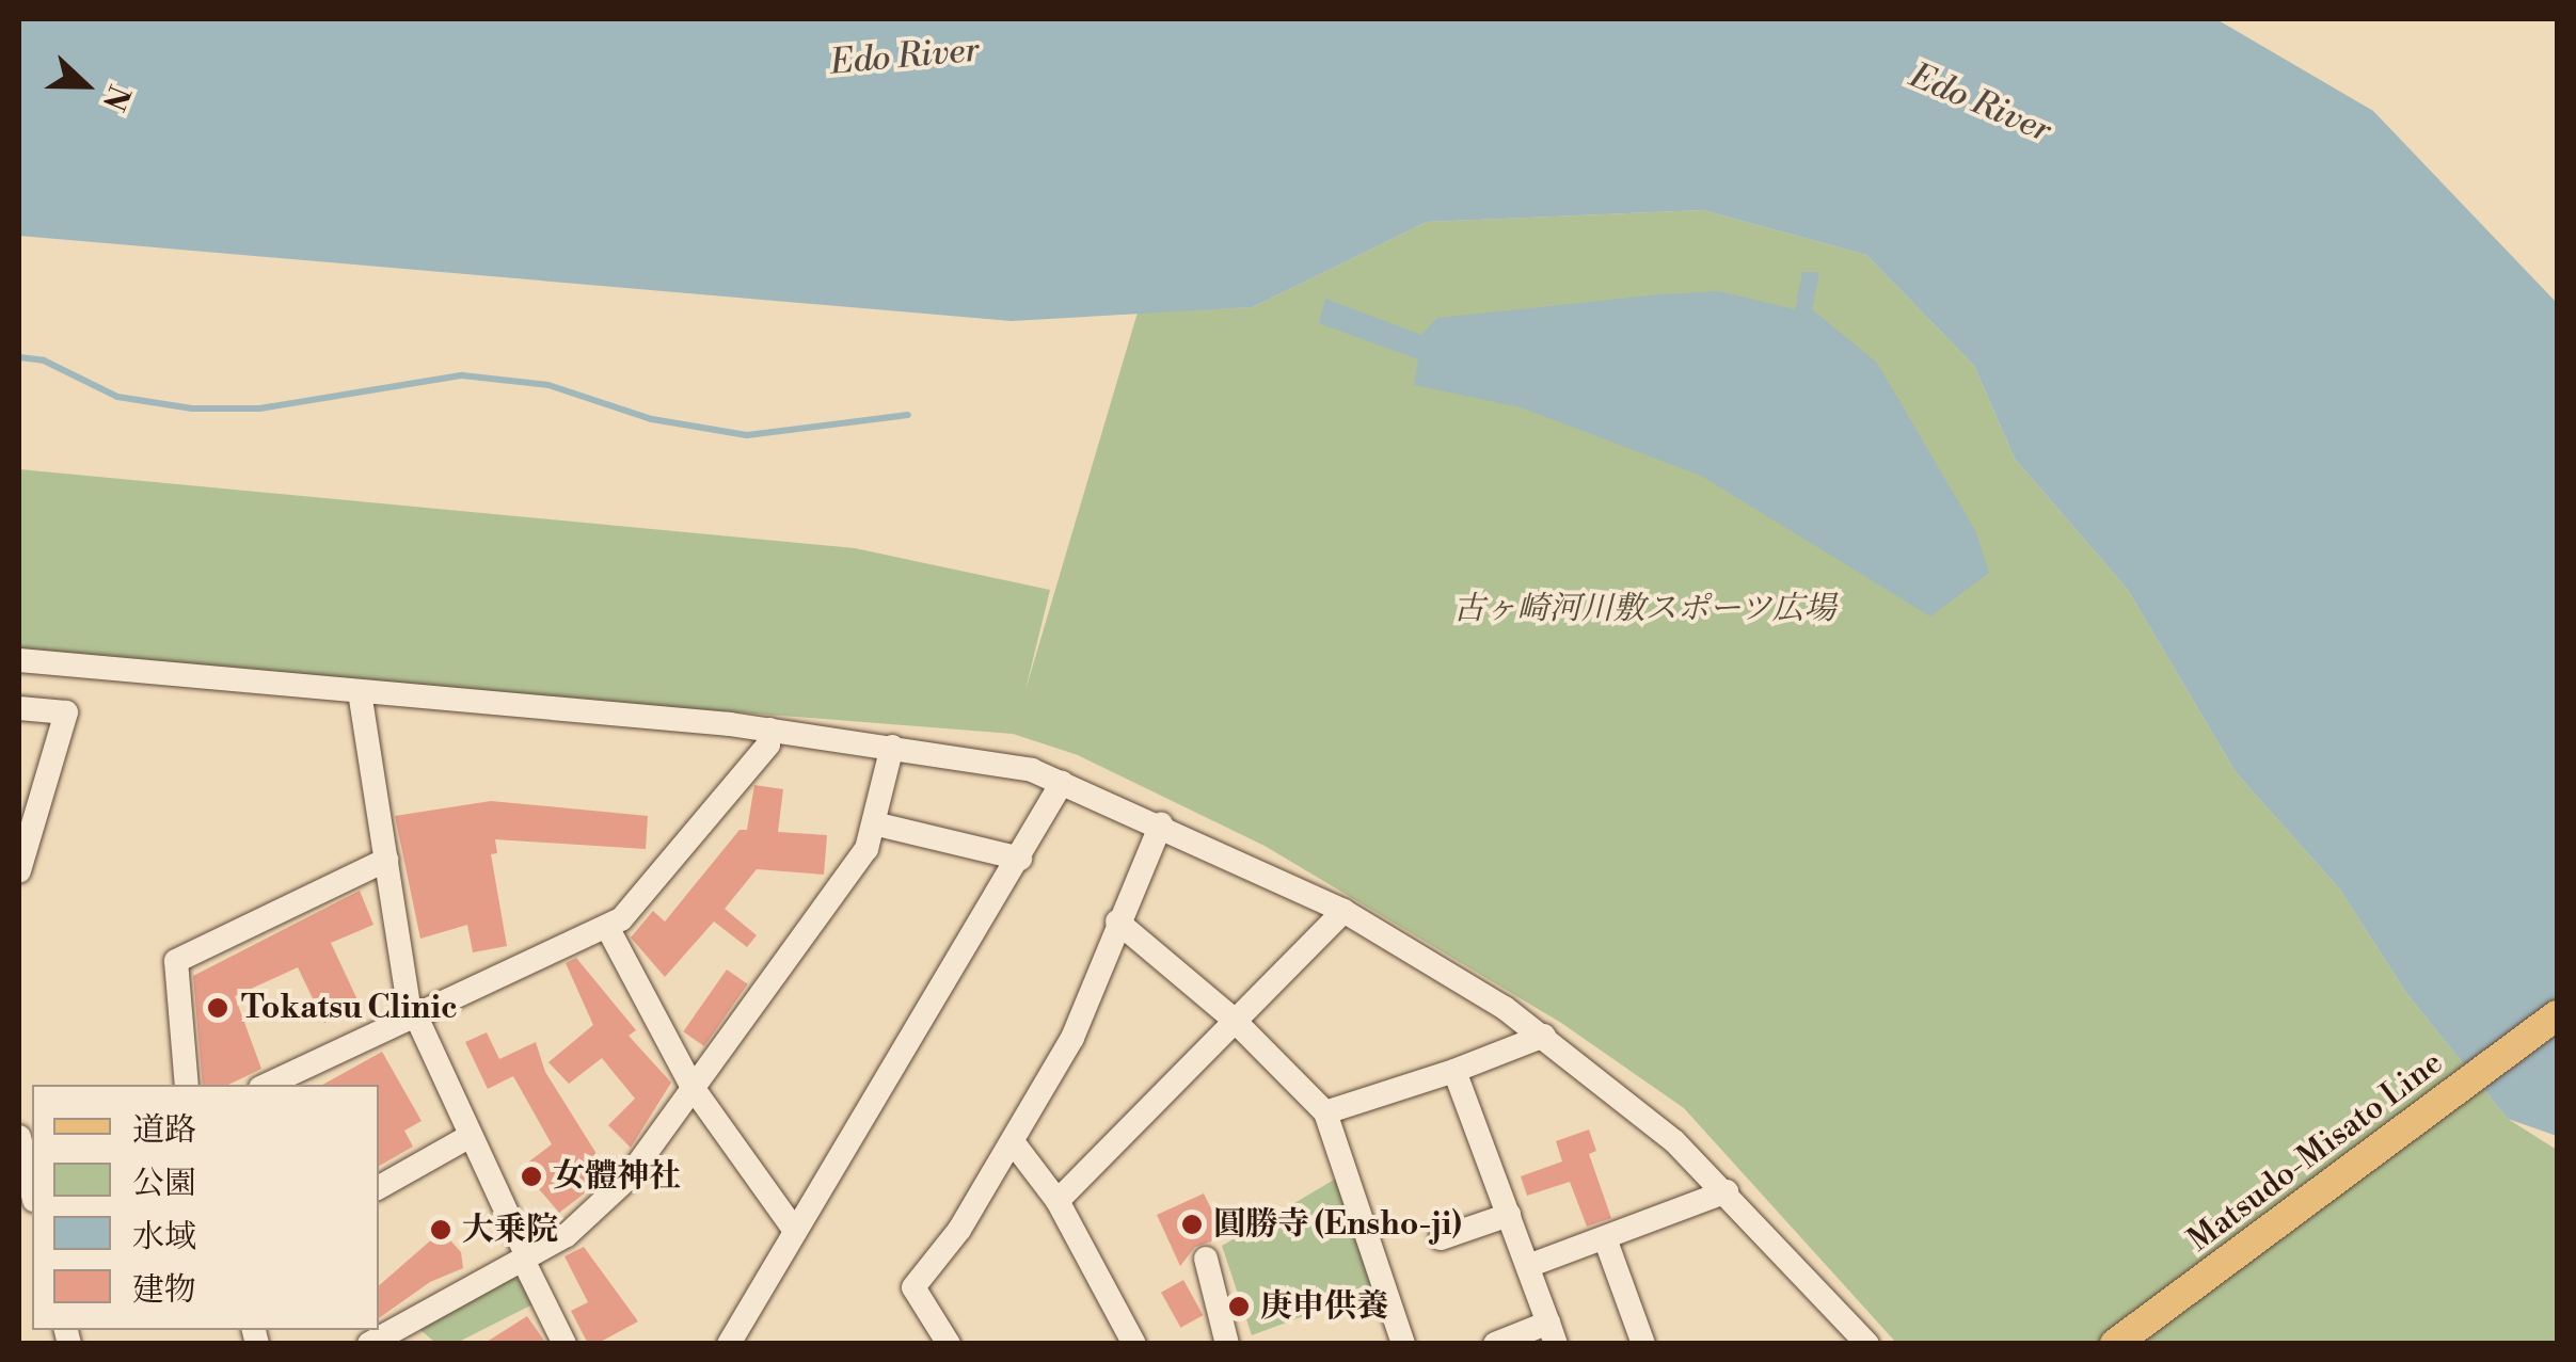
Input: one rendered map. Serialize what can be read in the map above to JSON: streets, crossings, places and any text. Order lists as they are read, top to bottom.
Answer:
{
  "streets": {
    "main road": ["Matsudo-Misato Line"]
  },
  "water": ["Edo River"],
  "parks": ["古ヶ崎河川敷スポーツ広場"],
  "places": [
    "Tokatsu Clinic",
    "女體神社",
    "圓勝寺 (Ensho-ji)",
    "大乗院",
    "庚申供養"
  ],
  "legend": [
    "道路",
    "公園",
    "水域",
    "建物"
  ],
  "north": "right"
}
